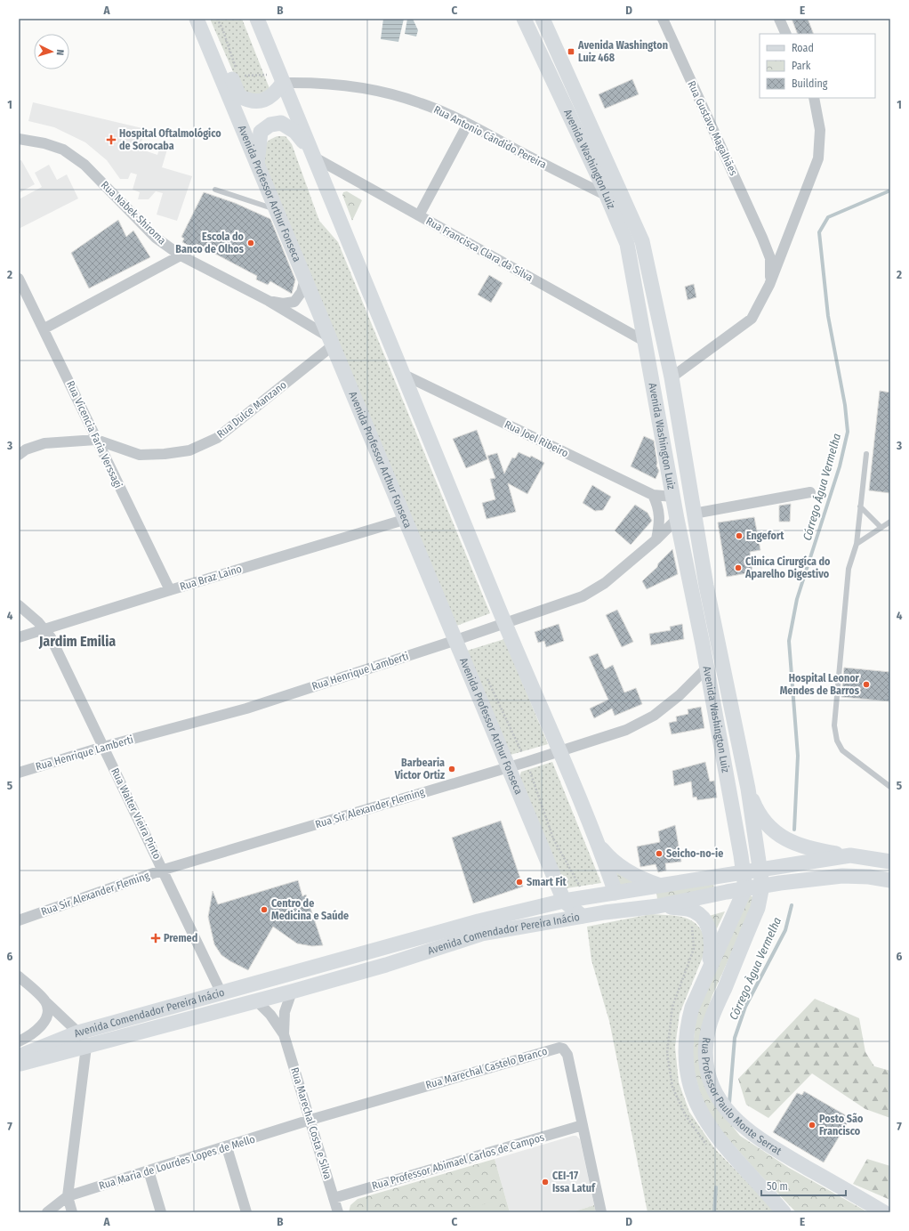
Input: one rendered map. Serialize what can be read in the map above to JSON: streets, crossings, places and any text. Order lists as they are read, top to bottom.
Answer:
{
  "streets": {
    "main road": [
      "Avenida Washington Luiz",
      "Avenida Professor Arthur Fonseca",
      "Avenida Comendador Pereira Inácio",
      "Rua Professor Paulo Monte Serrat"
    ],
    "street": [
      "Rua Gustavo Magalhães",
      "Rua Antonio Cândido Pereira",
      "Rua Nabek Shiroma",
      "Rua Francisca Clara da Silva",
      "Rua Dulce Manzano",
      "Rua Vicencia Faria Verssagi",
      "Rua Joel Ribeiro",
      "Rua Braz Laino",
      "Rua Henrique Lamberti",
      "Rua Sir Alexander Fleming",
      "Rua Walter Vieira Pinto",
      "Rua Marechal Castelo Branco",
      "Rua Marechal Costa e Silva",
      "Rua Professor Abimael Carlos de Campos",
      "Rua Maria de Lourdes Lopes de Mello"
    ]
  },
  "crossings": [
    ["Rua Antonio Cândido Pereira", "Avenida Washington Luiz"],
    ["Avenida Washington Luiz", "Rua Francisca Clara da Silva"],
    ["Avenida Washington Luiz", "Rua Joel Ribeiro"],
    ["Avenida Washington Luiz", "Rua Henrique Lamberti"],
    ["Avenida Washington Luiz", "Rua Sir Alexander Fleming"],
    ["Avenida Washington Luiz", "Avenida Comendador Pereira Inácio"],
    ["Avenida Professor Arthur Fonseca", "Rua Nabek Shiroma"],
    ["Avenida Professor Arthur Fonseca", "Rua Dulce Manzano"],
    ["Avenida Professor Arthur Fonseca", "Rua Braz Laino"],
    ["Avenida Professor Arthur Fonseca", "Rua Henrique Lamberti"],
    ["Avenida Professor Arthur Fonseca", "Rua Sir Alexander Fleming"],
    ["Avenida Professor Arthur Fonseca", "Avenida Comendador Pereira Inácio"],
    ["Rua Nabek Shiroma", "Rua Dulce Manzano"],
    ["Rua Dulce Manzano", "Rua Vicencia Faria Verssagi"],
    ["Rua Vicencia Faria Verssagi", "Rua Braz Laino"],
    ["Rua Braz Laino", "Rua Walter Vieira Pinto"],
    ["Rua Henrique Lamberti", "Rua Walter Vieira Pinto"],
    ["Rua Sir Alexander Fleming", "Rua Walter Vieira Pinto"],
    ["Rua Walter Vieira Pinto", "Avenida Comendador Pereira Inácio"],
    ["Avenida Comendador Pereira Inácio", "Rua Professor Paulo Monte Serrat"],
    ["Avenida Comendador Pereira Inácio", "Rua Marechal Costa e Silva"],
    ["Rua Marechal Castelo Branco", "Rua Marechal Costa e Silva"],
    ["Rua Marechal Castelo Branco", "Rua Professor Abimael Carlos de Campos"],
    ["Rua Marechal Castelo Branco", "Rua Maria de Lourdes Lopes de Mello"],
    ["Rua Marechal Costa e Silva", "Rua Professor Abimael Carlos de Campos"],
    ["Rua Marechal Costa e Silva", "Rua Maria de Lourdes Lopes de Mello"]
  ],
  "districts": ["Jardim Emilia"],
  "water": ["Córrego Água Vermelha", "Córrego Àgua Vermelha"],
  "places": {
    "transit": ["Avenida Washington Luiz 468"],
    "health": ["Hospital Oftalmológico de Sorocaba", "Premed"],
    "other": [
      "Escola do Banco de Olhos",
      "Engefort",
      "Clinica Cirurgíca do Aparelho Digestivo",
      "Hospital Leonor Mendes de Barros",
      "Barbearia Victor Ortiz",
      "Seicho-no-ie",
      "Smart Fit",
      "Centro de Medicina e Saúde",
      "Posto São Francisco",
      "CEI-17 Issa Latuf"
    ]
  },
  "legend": ["Road", "Park", "Building"],
  "scale_bar": "50 m",
  "north": "right",
  "grid": {
    "columns": [
      "A",
      "B",
      "C",
      "D",
      "E"
    ],
    "rows": [
      "1",
      "2",
      "3",
      "4",
      "5",
      "6",
      "7"
    ]
  }
}
